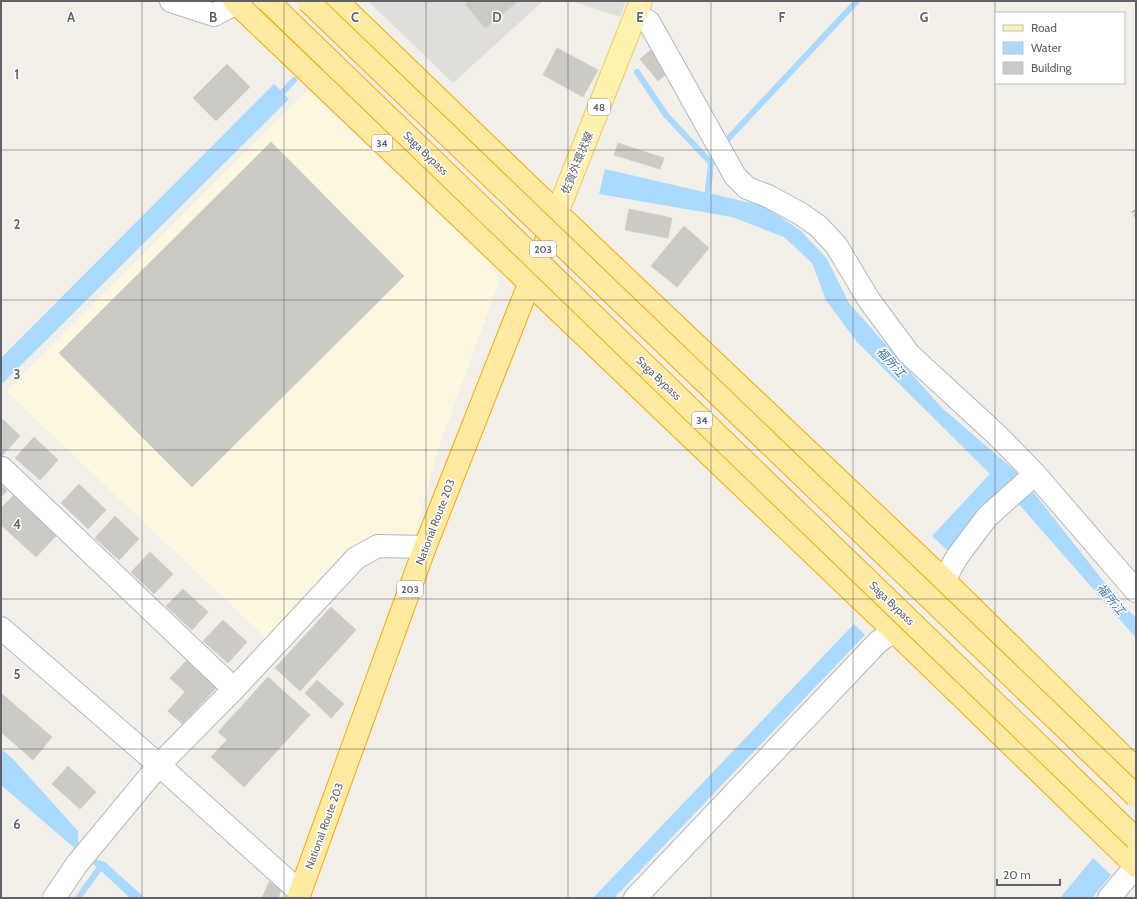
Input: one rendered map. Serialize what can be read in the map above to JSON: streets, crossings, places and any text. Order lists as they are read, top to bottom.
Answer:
{
  "streets": {
    "highway": [
      "34",
      "Saga Bypass",
      "203",
      "National Route 203"
    ],
    "main road": ["48", "佐賀外環状線"]
  },
  "crossings": [
    ["34", "203"],
    ["34", "National Route 203"],
    ["佐賀外環状線", "203"],
    ["203", "National Route 203"]
  ],
  "water": ["福所江"],
  "legend": ["Road", "Water", "Building"],
  "scale_bar": "20 m",
  "grid": {
    "columns": [
      "A",
      "B",
      "C",
      "D",
      "E",
      "F",
      "G"
    ],
    "rows": [
      "1",
      "2",
      "3",
      "4",
      "5",
      "6"
    ]
  }
}
